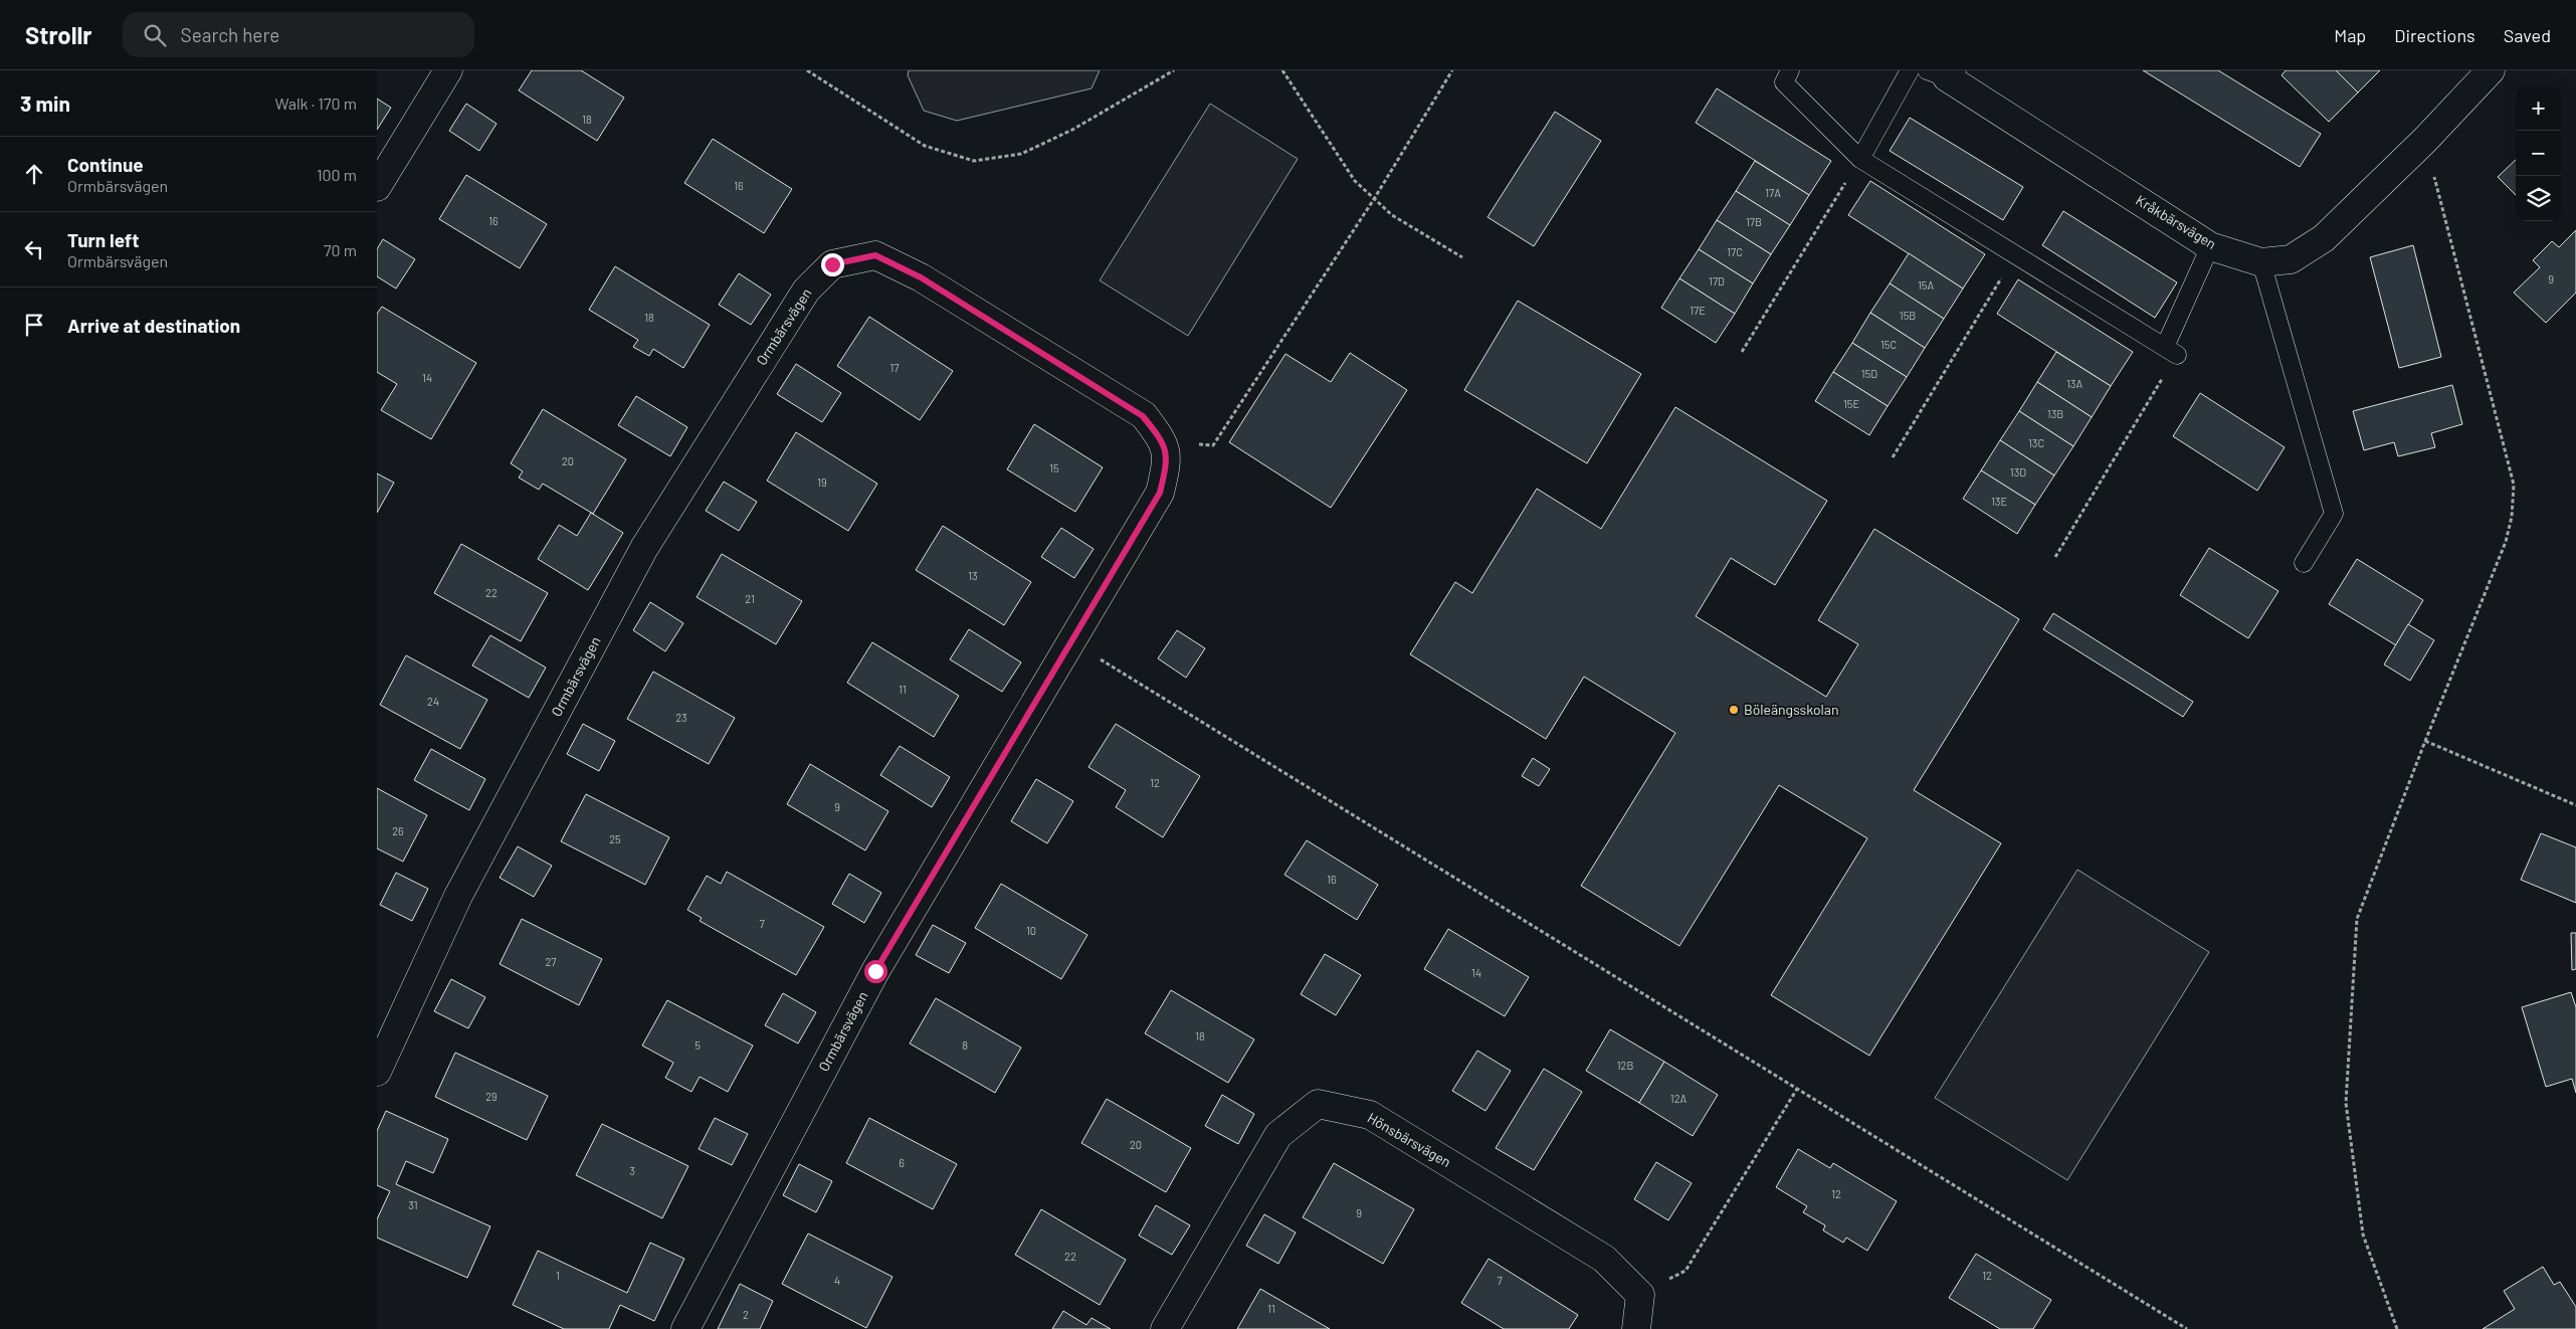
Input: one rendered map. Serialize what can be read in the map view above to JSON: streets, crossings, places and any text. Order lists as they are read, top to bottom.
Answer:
{
  "streets": {
    "street": ["Kråkbärsvägen", "Ormbärsvägen", "Hönsbärsvägen"]
  },
  "places": ["Böleängsskolan"],
  "house_numbers": [
    "18",
    "16",
    "17A",
    "16",
    "17B",
    "17C",
    "9",
    "17D",
    "15A",
    "17E",
    "15B",
    "18",
    "15C",
    "17",
    "15D",
    "14",
    "13A",
    "15E",
    "13B",
    "13C",
    "20",
    "15",
    "13D",
    "19",
    "13E",
    "13",
    "22",
    "21",
    "11",
    "24",
    "23",
    "12",
    "9",
    "26",
    "25",
    "16",
    "7",
    "10",
    "27",
    "14",
    "18",
    "5",
    "8",
    "12B",
    "29",
    "12A",
    "20",
    "6",
    "3",
    "12",
    "31",
    "9",
    "22",
    "1",
    "12",
    "4",
    "7",
    "11",
    "2"
  ],
  "page": {
    "header": "Strollr",
    "search": "Search here",
    "nav": ["Map", "Directions", "Saved"],
    "heading": ["3 min", "Walk · 170 m"],
    "map_buttons": ["+", "−"],
    "list": [
      ["Continue", "Ormbärsvägen", "100 m"],
      ["Turn left", "Ormbärsvägen", "70 m"],
      "Arrive at destination"
    ]
  }
}
